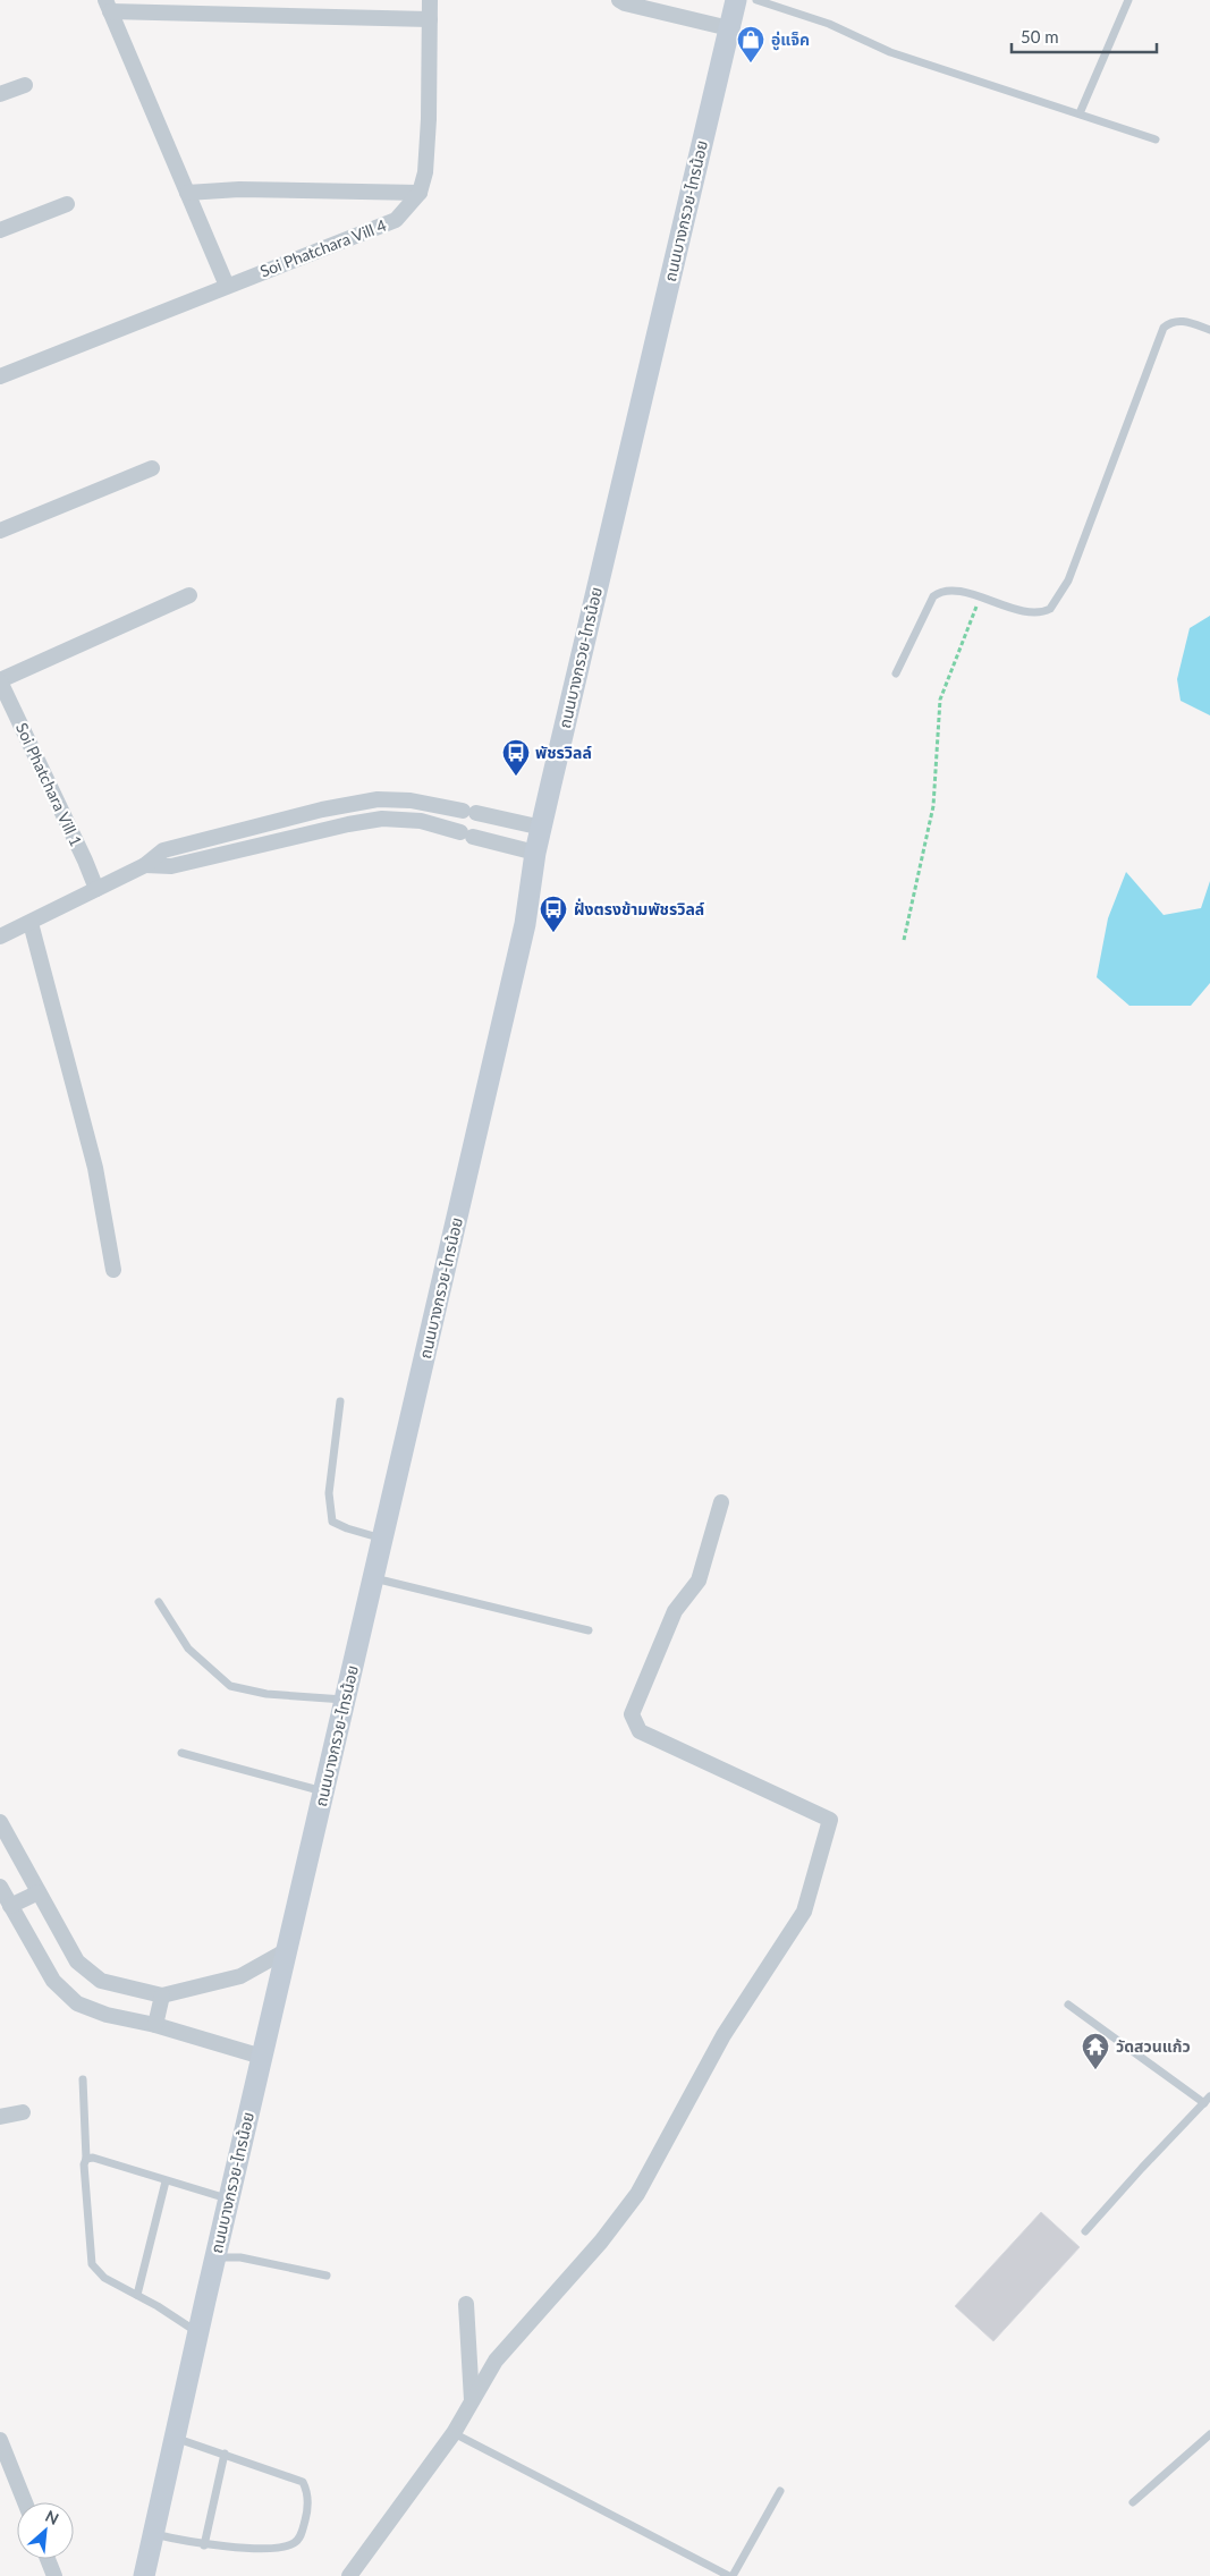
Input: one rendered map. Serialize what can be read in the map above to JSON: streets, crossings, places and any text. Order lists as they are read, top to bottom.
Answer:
{
  "streets": {
    "main road": ["ถนนบางกรวย-ไทรน้อย"],
    "street": ["Soi Phatchara Vill 4", "Soi Phatchara Vill 1"]
  },
  "places": {
    "shop": ["อู่แจ็ค"],
    "bus stop": ["พัชรวิลล์", "ฝั่งตรงข้ามพัชรวิลล์"],
    "temple": ["วัดสวนแก้ว"]
  },
  "scale_bar": "50 m",
  "north": "top right"
}
